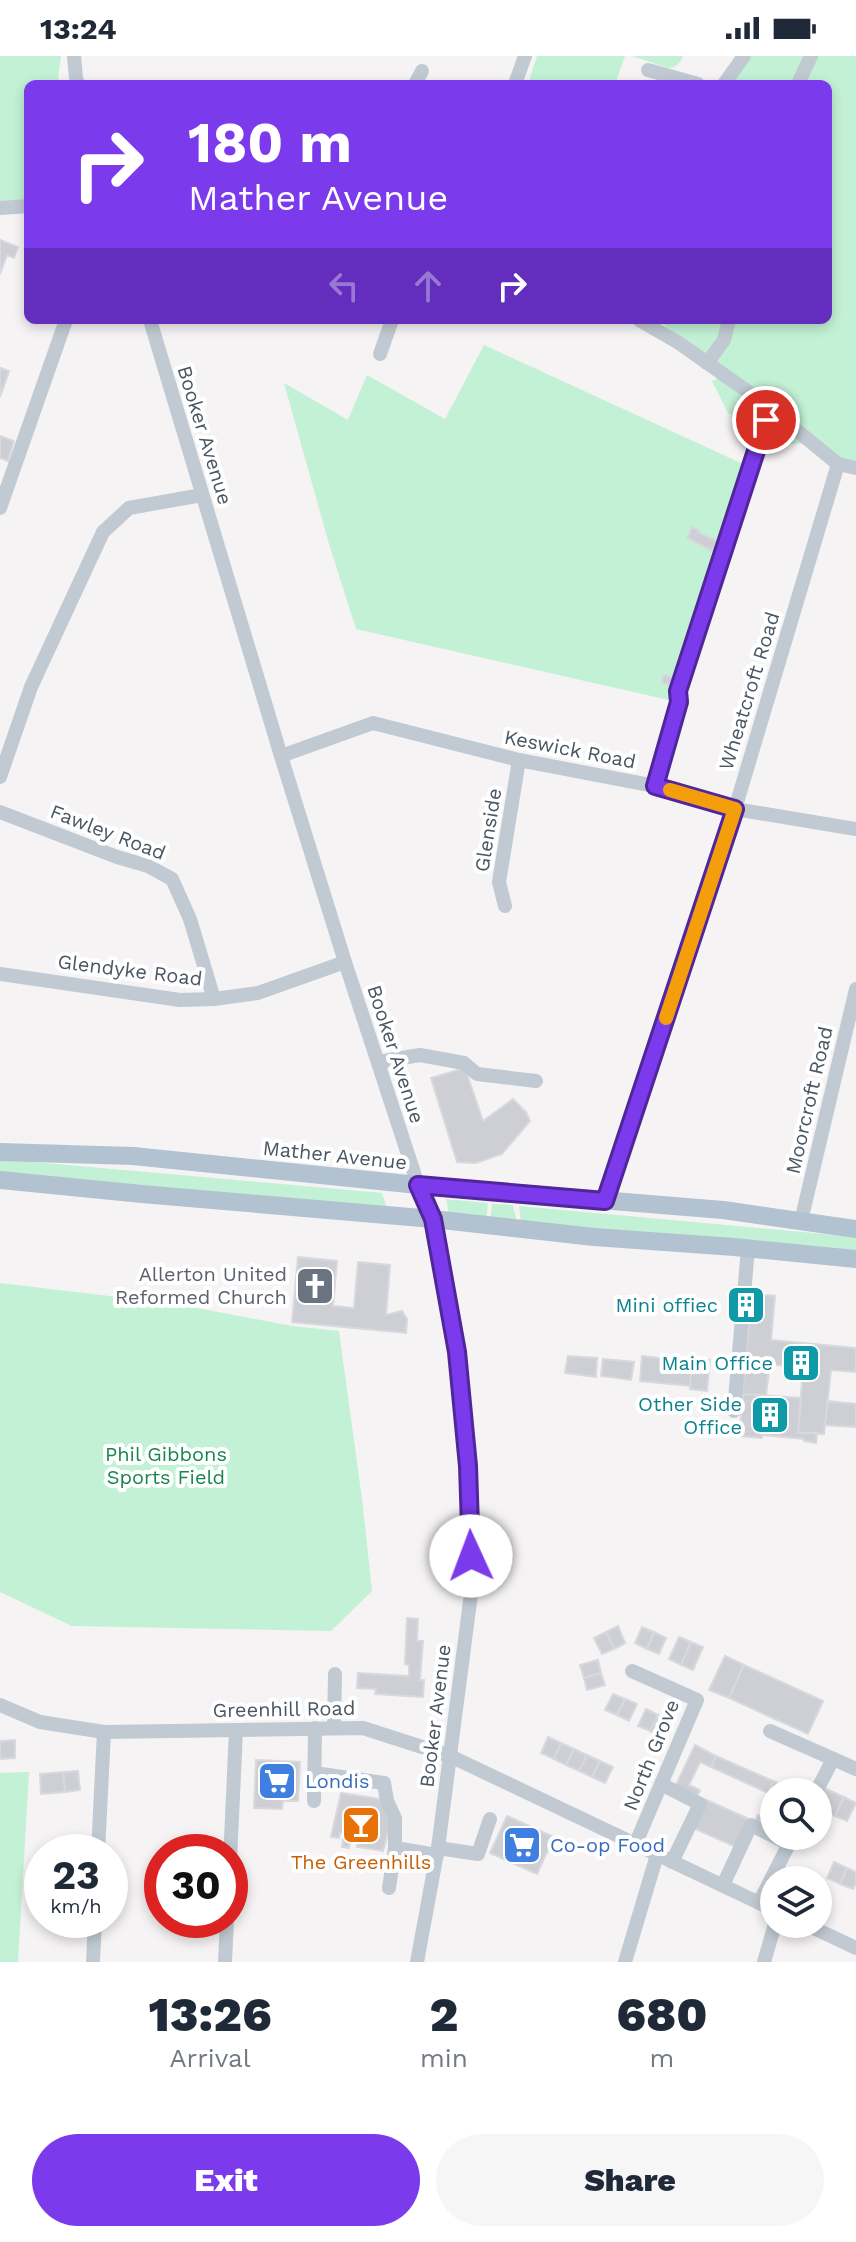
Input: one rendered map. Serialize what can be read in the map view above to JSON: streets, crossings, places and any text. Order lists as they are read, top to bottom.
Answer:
{
  "streets": {
    "main road": ["Mather Avenue"],
    "street": [
      "Booker Avenue",
      "Wheatcroft Road",
      "Keswick Road",
      "Glenside",
      "Fawley Road",
      "Glendyke Road",
      "Moorcroft Road",
      "Greenhill Road",
      "North Grove"
    ]
  },
  "crossings": [
    ["Booker Avenue", "Keswick Road"],
    ["Booker Avenue", "Glendyke Road"],
    ["Booker Avenue", "Mather Avenue"],
    ["Booker Avenue", "Greenhill Road"],
    ["Wheatcroft Road", "Keswick Road"],
    ["Wheatcroft Road", "Mather Avenue"],
    ["Keswick Road", "Glenside"],
    ["Fawley Road", "Glendyke Road"],
    ["Moorcroft Road", "Mather Avenue"],
    ["Greenhill Road", "North Grove"]
  ],
  "parks": ["Phil Gibbons Sports Field"],
  "places": {
    "church": ["Allerton United Reformed Church"],
    "building": ["Mini offiec", "Main Office", "Other Side Office"],
    "supermarket": ["Londis", "Co-op Food"],
    "bar": ["The Greenhills"]
  },
  "page": {
    "status": "13:24",
    "turn": ["180 m", "Mather Avenue"],
    "speed": "23 km/h",
    "limit": "30",
    "eta": [
      "13:26",
      "Arrival",
      "2",
      "min",
      "680",
      "m"
    ],
    "buttons": ["Exit", "Share"]
  }
}
